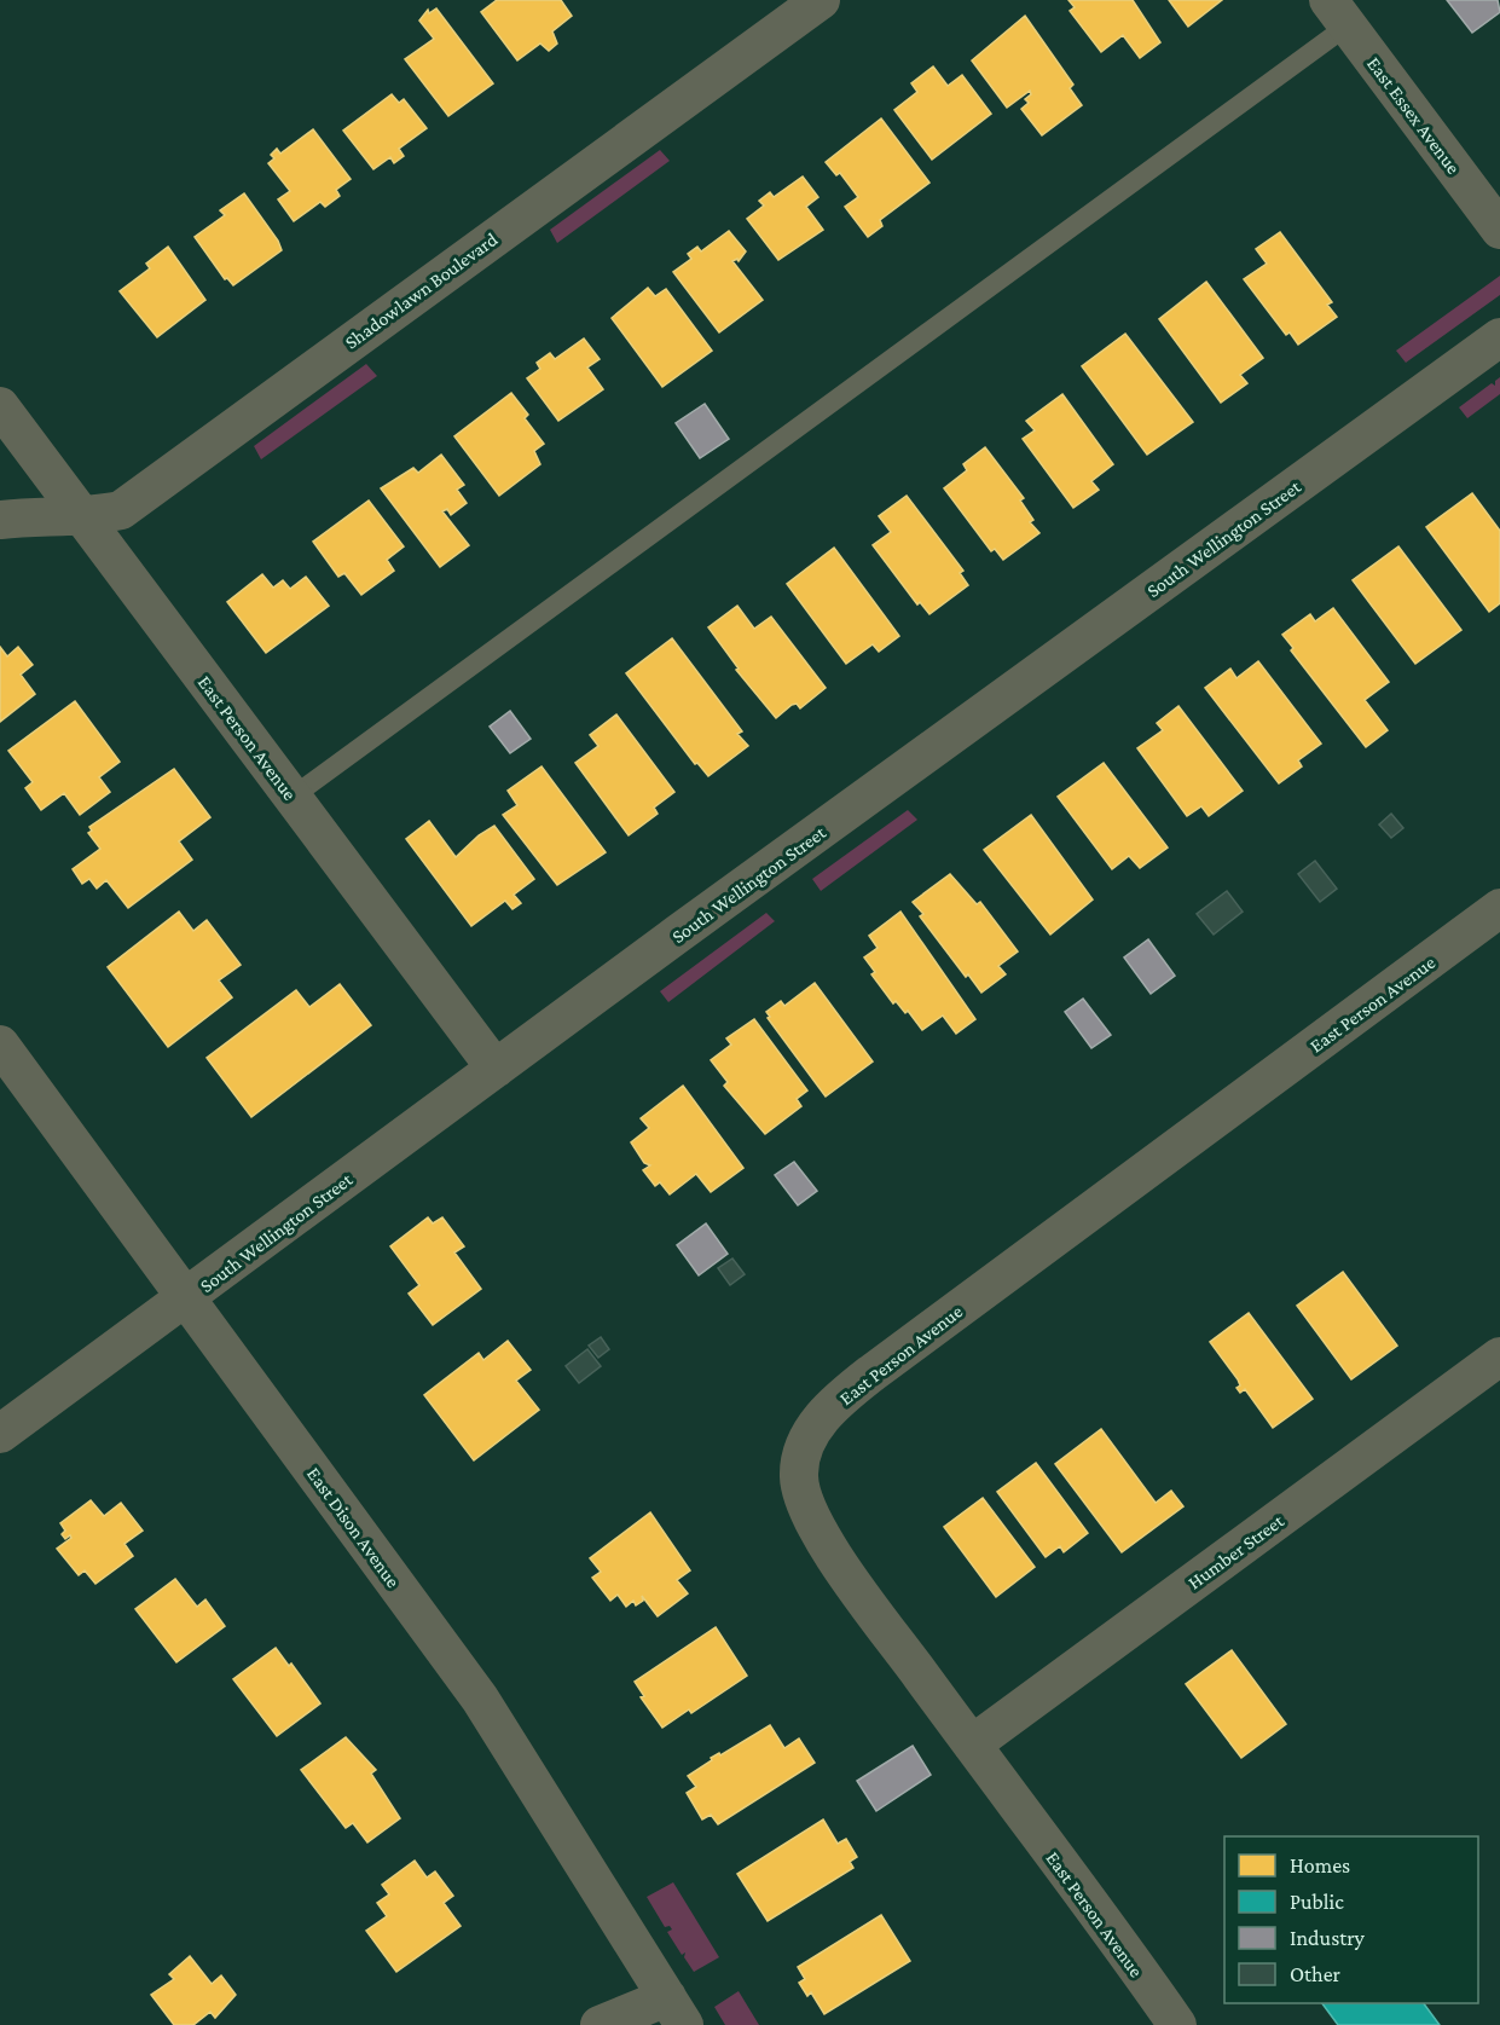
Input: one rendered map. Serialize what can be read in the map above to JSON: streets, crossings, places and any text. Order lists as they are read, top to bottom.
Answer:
{
  "streets": {
    "street": [
      "East Essex Avenue",
      "Shadowlawn Boulevard",
      "South Wellington Street",
      "East Person Avenue",
      "East Dison Avenue",
      "Humber Street"
    ]
  },
  "crossings": [
    ["Shadowlawn Boulevard", "East Person Avenue"],
    ["South Wellington Street", "East Person Avenue"],
    ["South Wellington Street", "East Dison Avenue"],
    ["East Person Avenue", "Humber Street"]
  ],
  "legend": [
    "Homes",
    "Public",
    "Industry",
    "Other"
  ]
}
